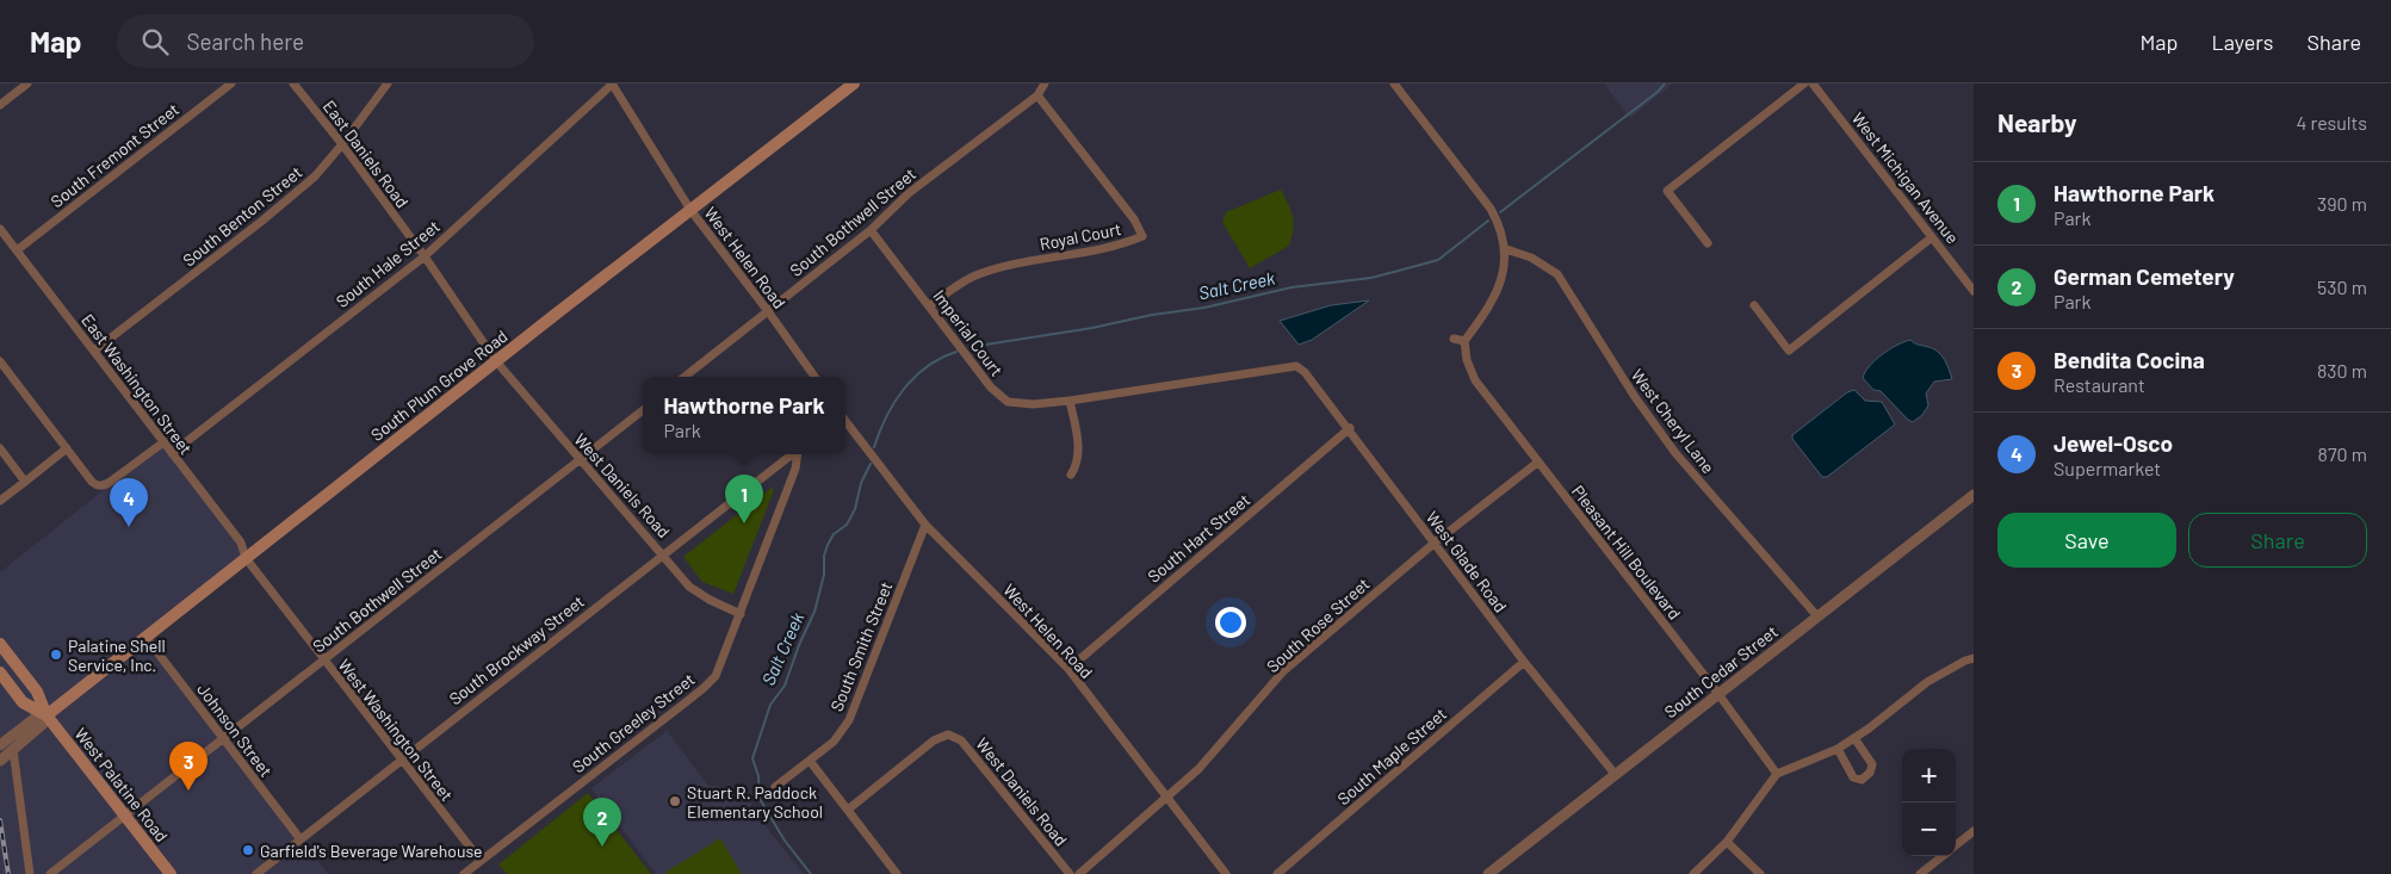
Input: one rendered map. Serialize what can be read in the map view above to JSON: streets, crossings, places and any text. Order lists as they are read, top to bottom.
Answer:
{
  "streets": {
    "main road": ["South Plum Grove Road", "West Palatine Road"],
    "street": [
      "East Daniels Road",
      "South Fremont Street",
      "West Michigan Avenue",
      "South Benton Street",
      "South Bothwell Street",
      "Royal Court",
      "West Helen Road",
      "South Hale Street",
      "Imperial Court",
      "East Washington Street",
      "West Cheryl Lane",
      "West Daniels Road",
      "South Hart Street",
      "Pleasant Hill Boulevard",
      "West Glade Road",
      "South Rose Street",
      "South Smith Street",
      "South Brockway Street",
      "South Cedar Street",
      "South Greeley Street",
      "Johnson Street",
      "West Washington Street",
      "South Maple Street"
    ]
  },
  "crossings": [
    ["East Daniels Road", "South Benton Street"],
    ["East Daniels Road", "South Hale Street"],
    ["East Daniels Road", "South Plum Grove Road"],
    ["East Daniels Road", "West Daniels Road"],
    ["South Fremont Street", "East Washington Street"],
    ["South Benton Street", "East Washington Street"],
    ["South Bothwell Street", "Royal Court"],
    ["South Bothwell Street", "West Helen Road"],
    ["South Bothwell Street", "Imperial Court"],
    ["South Bothwell Street", "West Daniels Road"],
    ["South Bothwell Street", "Johnson Street"],
    ["South Bothwell Street", "West Washington Street"],
    ["South Bothwell Street", "West Palatine Road"],
    ["Royal Court", "Imperial Court"],
    ["West Helen Road", "South Hale Street"],
    ["West Helen Road", "South Plum Grove Road"],
    ["West Helen Road", "South Hart Street"],
    ["West Helen Road", "South Rose Street"],
    ["West Helen Road", "South Smith Street"],
    ["South Hale Street", "East Washington Street"],
    ["Imperial Court", "West Glade Road"],
    ["East Washington Street", "South Plum Grove Road"],
    ["East Washington Street", "West Washington Street"],
    ["South Plum Grove Road", "West Daniels Road"],
    ["South Plum Grove Road", "Johnson Street"],
    ["South Plum Grove Road", "West Washington Street"],
    ["South Plum Grove Road", "West Palatine Road"],
    ["West Cheryl Lane", "South Cedar Street"],
    ["West Daniels Road", "South Brockway Street"],
    ["West Daniels Road", "South Greeley Street"],
    ["South Hart Street", "West Glade Road"],
    ["Pleasant Hill Boulevard", "South Rose Street"],
    ["Pleasant Hill Boulevard", "South Cedar Street"],
    ["West Glade Road", "South Rose Street"],
    ["West Glade Road", "South Cedar Street"],
    ["West Glade Road", "South Maple Street"],
    ["South Brockway Street", "Johnson Street"],
    ["South Brockway Street", "West Washington Street"],
    ["South Greeley Street", "West Washington Street"]
  ],
  "water": ["Salt Creek"],
  "places": ["Palatine Shell Service, Inc.", "Stuart R. Paddock Elementary School", "Garfield's Beverage Warehouse"],
  "page": {
    "header": "Map",
    "search": "Search here",
    "nav": ["Map", "Layers", "Share"],
    "heading": ["Nearby", "4 results"],
    "list": [
      {
        "mark": "1",
        "name": "Hawthorne Park",
        "note": "Park",
        "value": "390 m"
      },
      {
        "mark": "2",
        "name": "German Cemetery",
        "note": "Park",
        "value": "530 m"
      },
      {
        "mark": "3",
        "name": "Bendita Cocina",
        "note": "Restaurant",
        "value": "830 m"
      },
      {
        "mark": "4",
        "name": "Jewel-Osco",
        "note": "Supermarket",
        "value": "870 m"
      }
    ],
    "popup": ["Hawthorne Park", "Park"],
    "pins": [
      "1",
      "4",
      "3",
      "2"
    ],
    "buttons": ["Save", "Share"],
    "map_buttons": ["+", "−"]
  }
}
